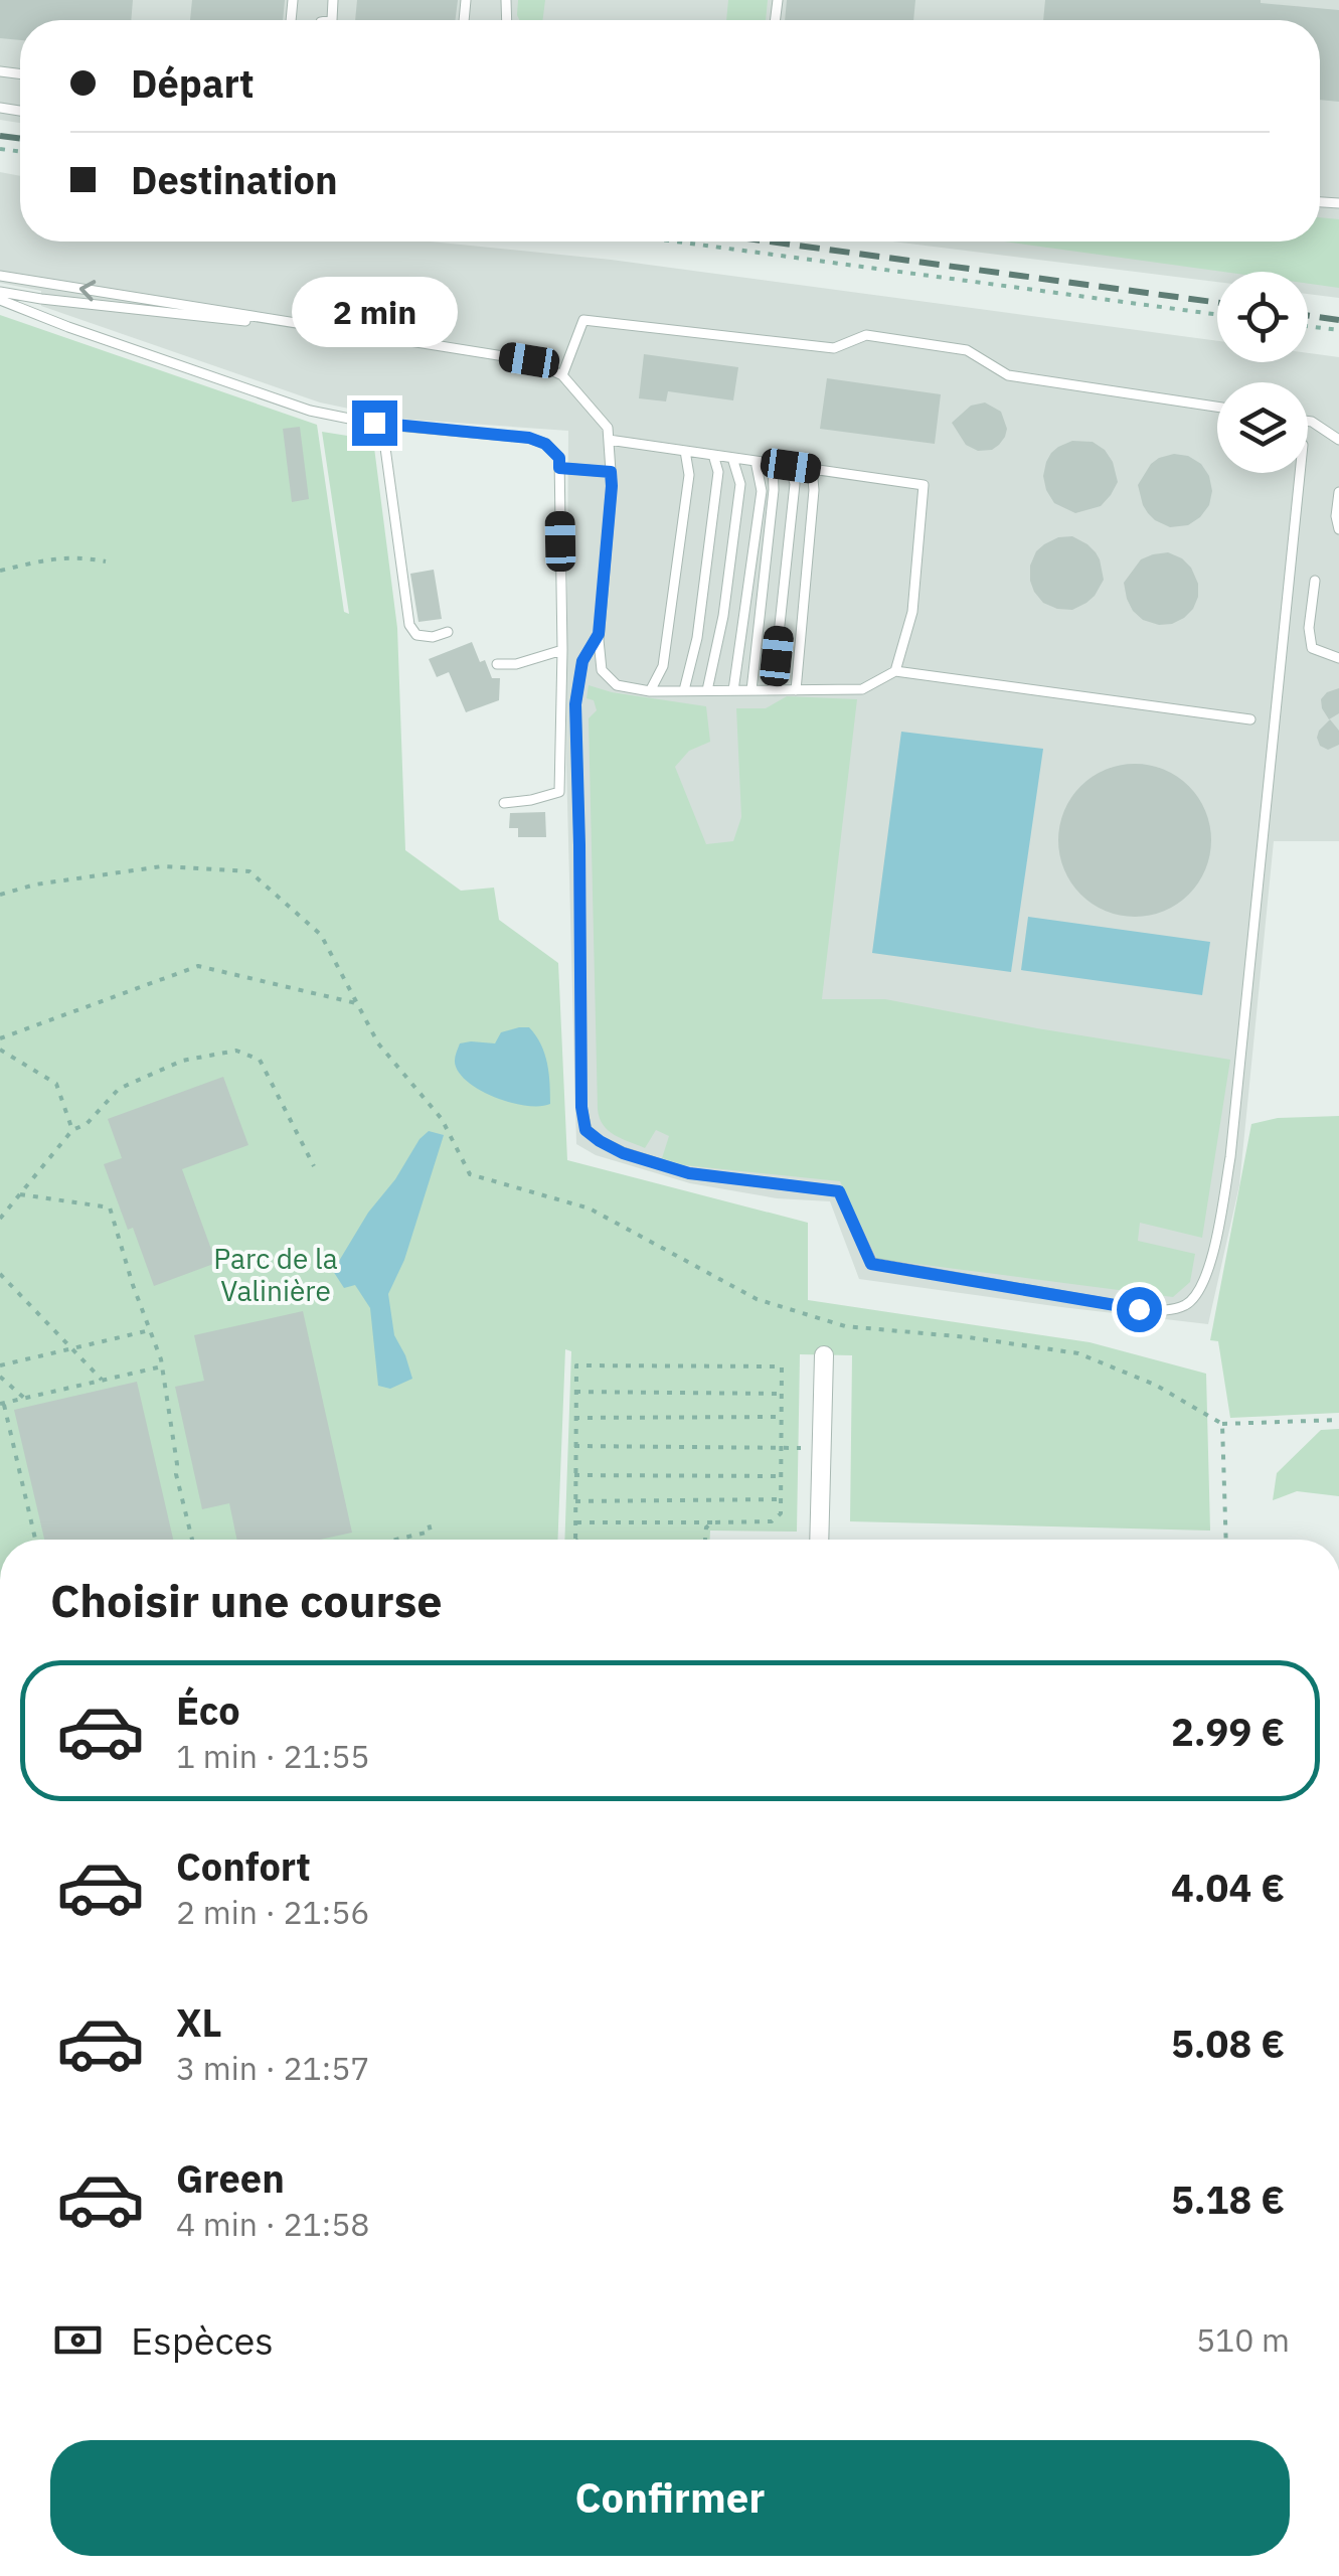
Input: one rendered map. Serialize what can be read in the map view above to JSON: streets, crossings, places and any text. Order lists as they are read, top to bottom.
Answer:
{
  "parks": ["Parc de la Valinière"],
  "page": {
    "banner": ["Départ", "Destination"],
    "bubble": "2 min",
    "heading": "Choisir une course",
    "list": [
      {
        "name": "Éco",
        "note": "1 min · 21:55",
        "value": "2.99 €"
      },
      {
        "name": "Confort",
        "note": "2 min · 21:56",
        "value": "4.04 €"
      },
      {
        "name": "XL",
        "note": "3 min · 21:57",
        "value": "5.08 €"
      },
      {
        "name": "Green",
        "note": "4 min · 21:58",
        "value": "5.18 €"
      }
    ],
    "pay": ["Espèces", "510 m"],
    "buttons": "Confirmer"
  }
}
